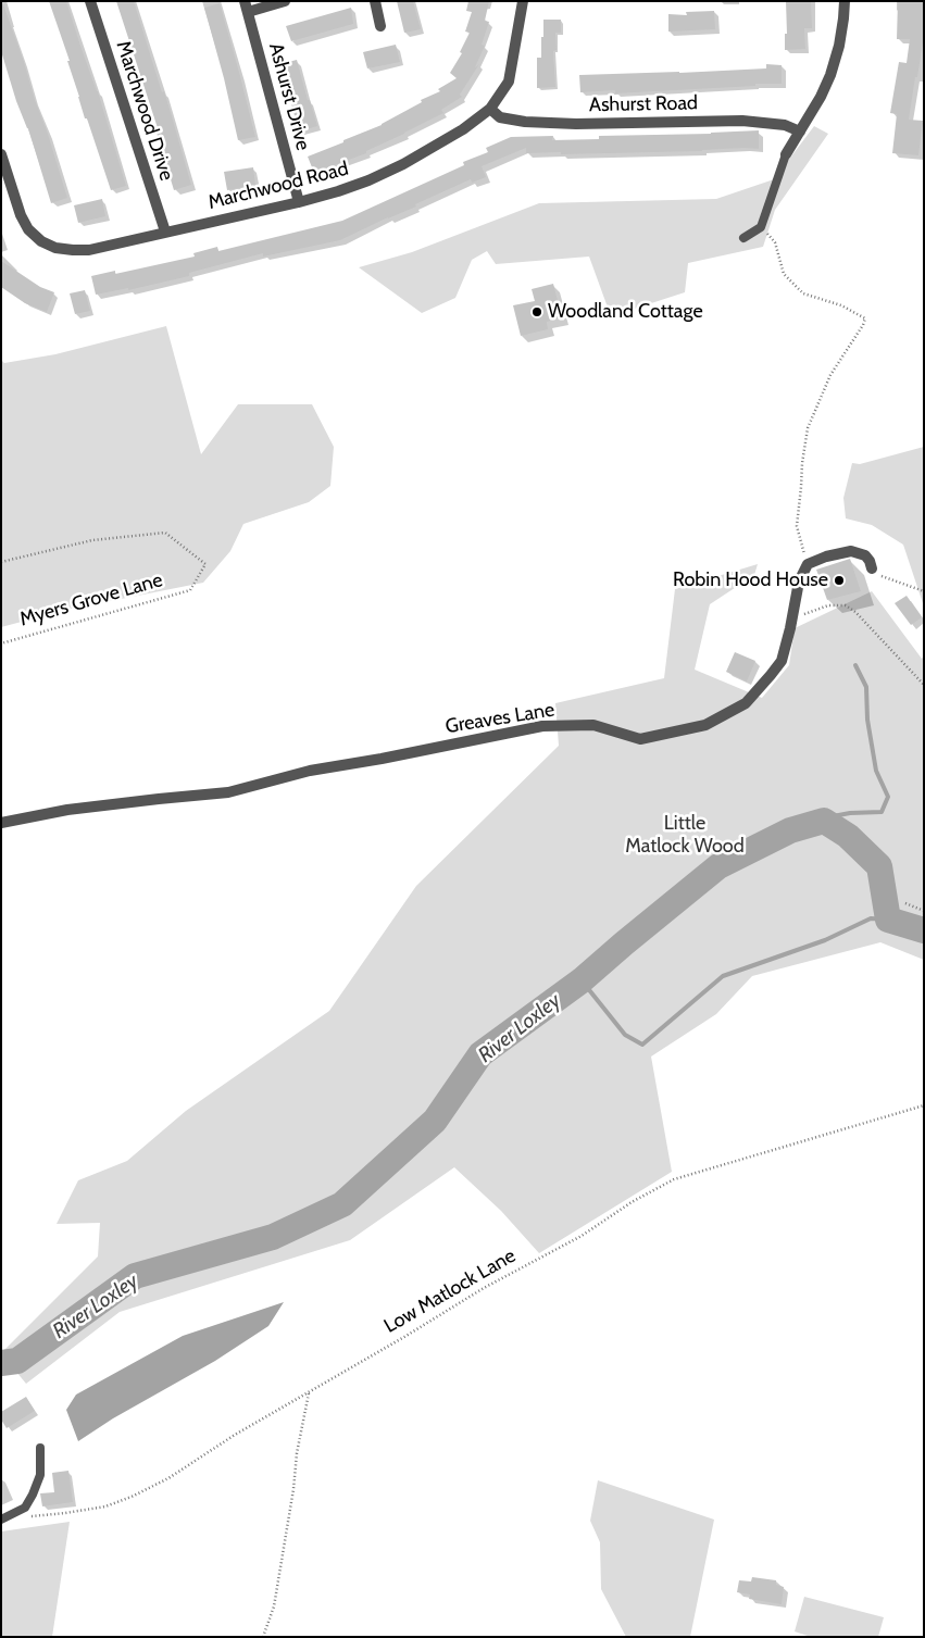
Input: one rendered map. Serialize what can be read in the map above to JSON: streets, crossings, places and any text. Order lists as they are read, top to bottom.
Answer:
{
  "streets": {
    "street": [
      "Ashurst Drive",
      "Ashurst Road",
      "Marchwood Drive",
      "Marchwood Road",
      "Greaves Lane"
    ],
    "path": ["Myers Grove Lane", "Low Matlock Lane"]
  },
  "crossings": [
    ["Ashurst Drive", "Marchwood Road"],
    ["Ashurst Road", "Marchwood Road"],
    ["Marchwood Drive", "Marchwood Road"]
  ],
  "water": ["River Loxley"],
  "parks": ["Little Matlock Wood"],
  "places": ["Woodland Cottage", "Robin Hood House"]
}
